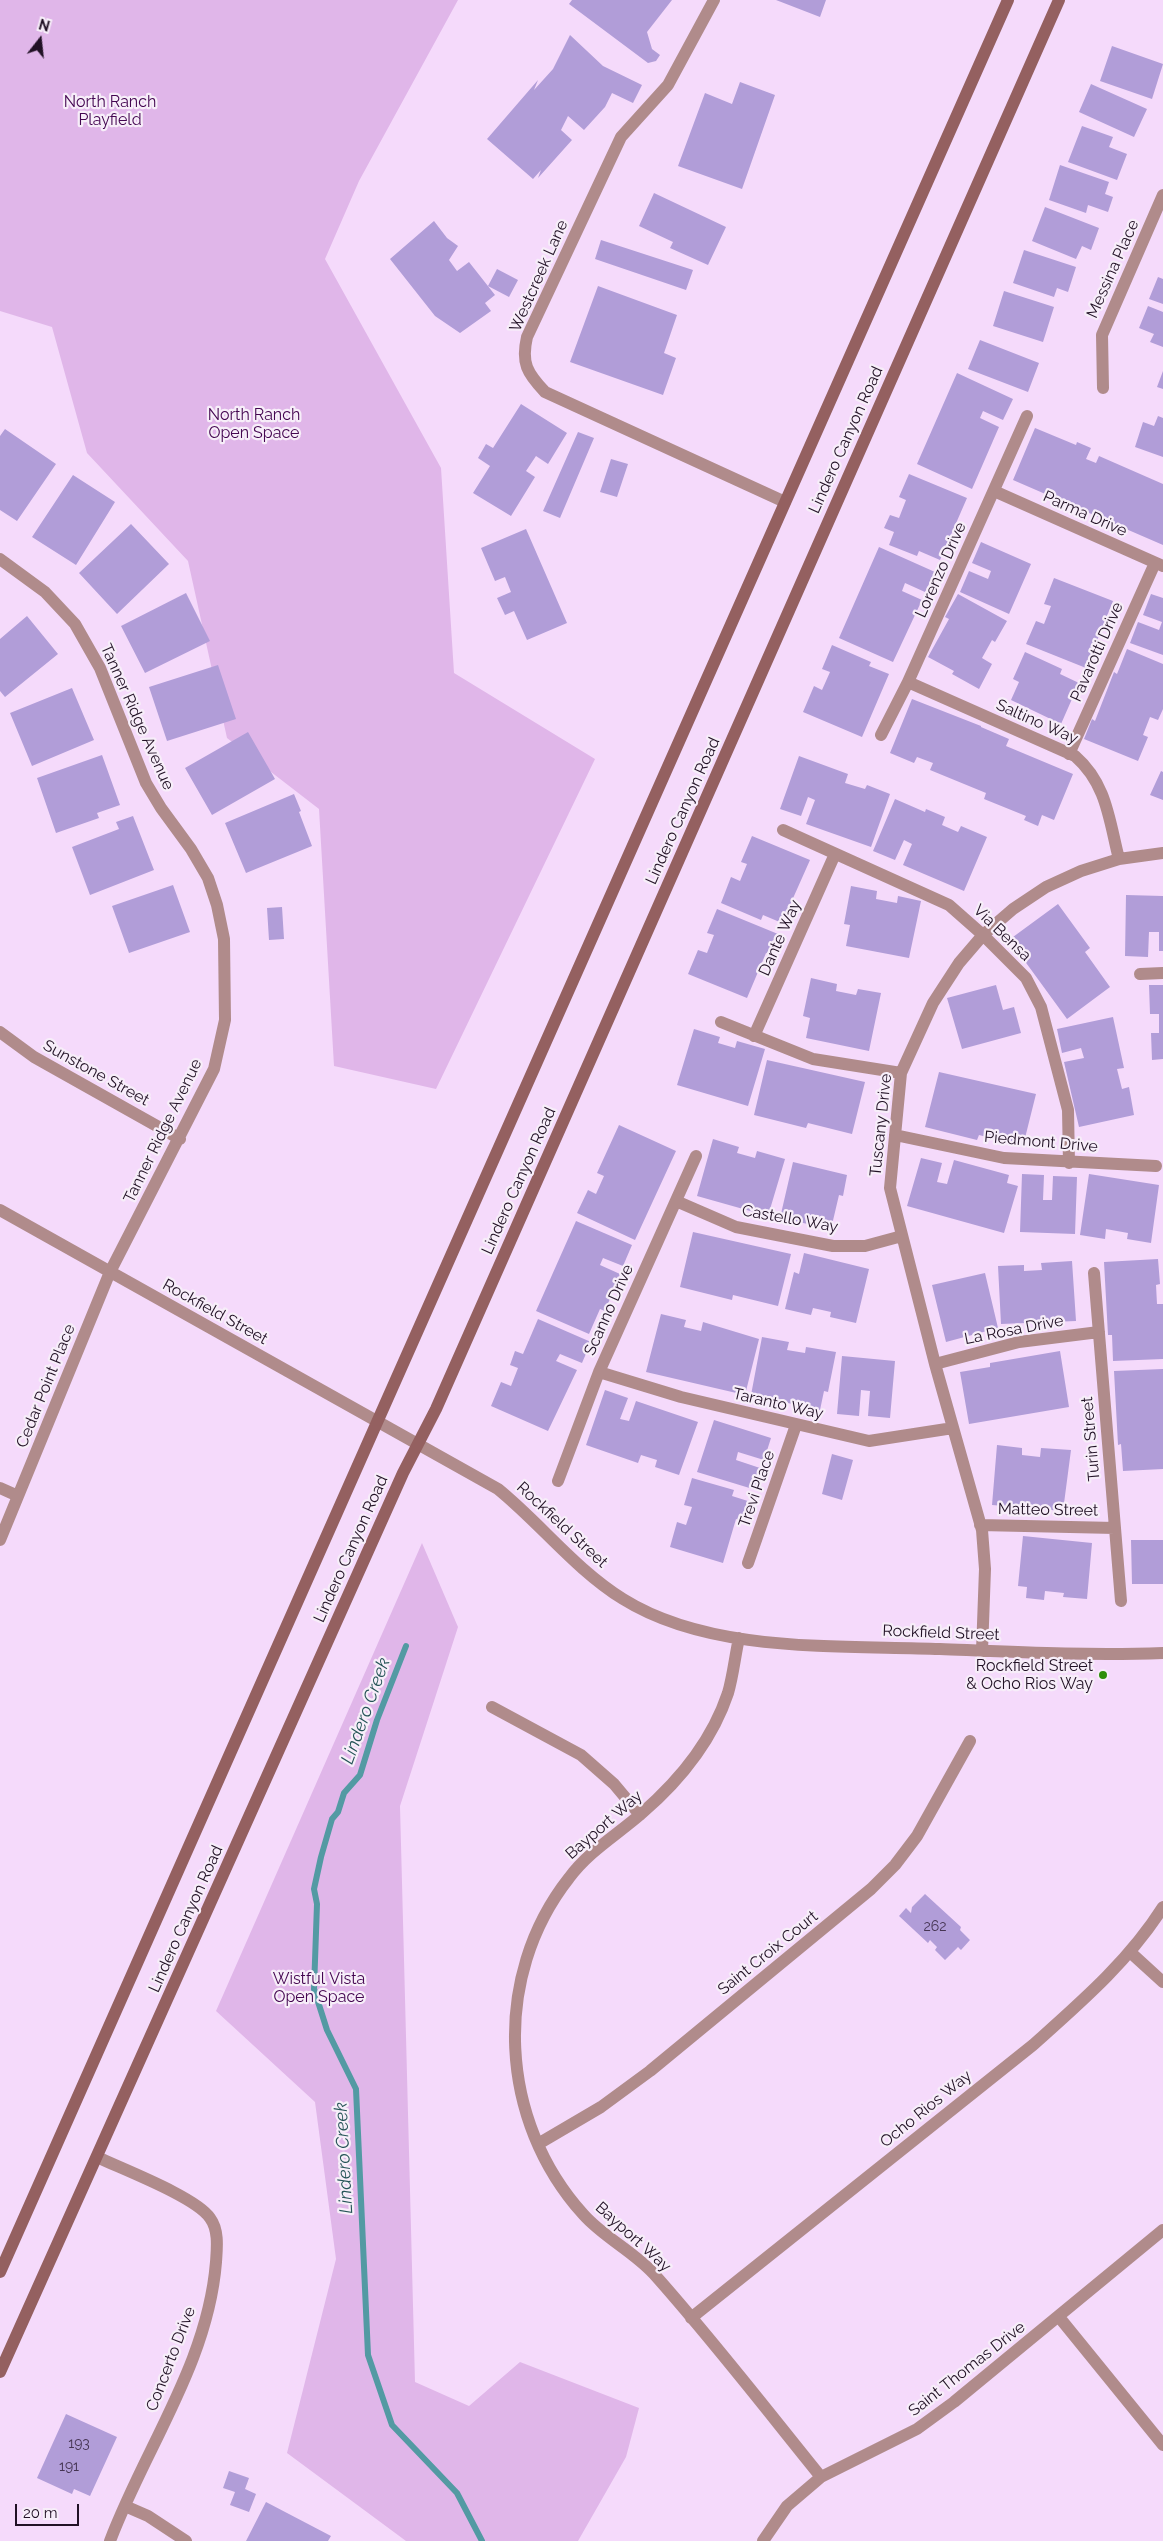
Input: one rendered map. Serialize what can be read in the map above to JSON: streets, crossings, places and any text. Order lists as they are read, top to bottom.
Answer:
{
  "streets": {
    "main road": ["Lindero Canyon Road"],
    "street": [
      "Messina Place",
      "Westcreek Lane",
      "Parma Drive",
      "Lorenzo Drive",
      "Pavarotti Drive",
      "Tanner Ridge Avenue",
      "Saltino Way",
      "Via Bensa",
      "Dante Way",
      "Sunstone Street",
      "Tuscany Drive",
      "Piedmont Drive",
      "Castello Way",
      "Scanno Drive",
      "Rockfield Street",
      "La Rosa Drive",
      "Cedar Point Place",
      "Taranto Way",
      "Turin Street",
      "Trevi Place",
      "Matteo Street",
      "Bayport Way",
      "Saint Croix Court",
      "Ocho Rios Way",
      "Concerto Drive",
      "Saint Thomas Drive"
    ]
  },
  "crossings": [
    ["Westcreek Lane", "Lindero Canyon Road"],
    ["Lindero Canyon Road", "Rockfield Street"],
    ["Lindero Canyon Road", "Concerto Drive"],
    ["Parma Drive", "Lorenzo Drive"],
    ["Parma Drive", "Pavarotti Drive"],
    ["Lorenzo Drive", "Saltino Way"],
    ["Pavarotti Drive", "Saltino Way"],
    ["Tanner Ridge Avenue", "Sunstone Street"],
    ["Tanner Ridge Avenue", "Rockfield Street"],
    ["Tanner Ridge Avenue", "Cedar Point Place"],
    ["Saltino Way", "Tuscany Drive"],
    ["Via Bensa", "Dante Way"],
    ["Via Bensa", "Tuscany Drive"],
    ["Via Bensa", "Piedmont Drive"],
    ["Tuscany Drive", "Piedmont Drive"],
    ["Tuscany Drive", "Castello Way"],
    ["Tuscany Drive", "Rockfield Street"],
    ["Tuscany Drive", "La Rosa Drive"],
    ["Tuscany Drive", "Taranto Way"],
    ["Tuscany Drive", "Matteo Street"],
    ["Castello Way", "Scanno Drive"],
    ["Scanno Drive", "Taranto Way"],
    ["Rockfield Street", "Cedar Point Place"],
    ["Rockfield Street", "Bayport Way"],
    ["La Rosa Drive", "Turin Street"],
    ["Taranto Way", "Trevi Place"],
    ["Turin Street", "Matteo Street"],
    ["Bayport Way", "Saint Croix Court"],
    ["Bayport Way", "Ocho Rios Way"],
    ["Bayport Way", "Saint Thomas Drive"]
  ],
  "water": ["Lindero Creek"],
  "parks": ["North Ranch Playfield", "North Ranch Open Space", "Wistful Vista Open Space"],
  "places": ["Rockfield Street & Ocho Rios Way"],
  "house_numbers": ["262", "193", "191"],
  "scale_bar": "20 m",
  "north": "top"
}
